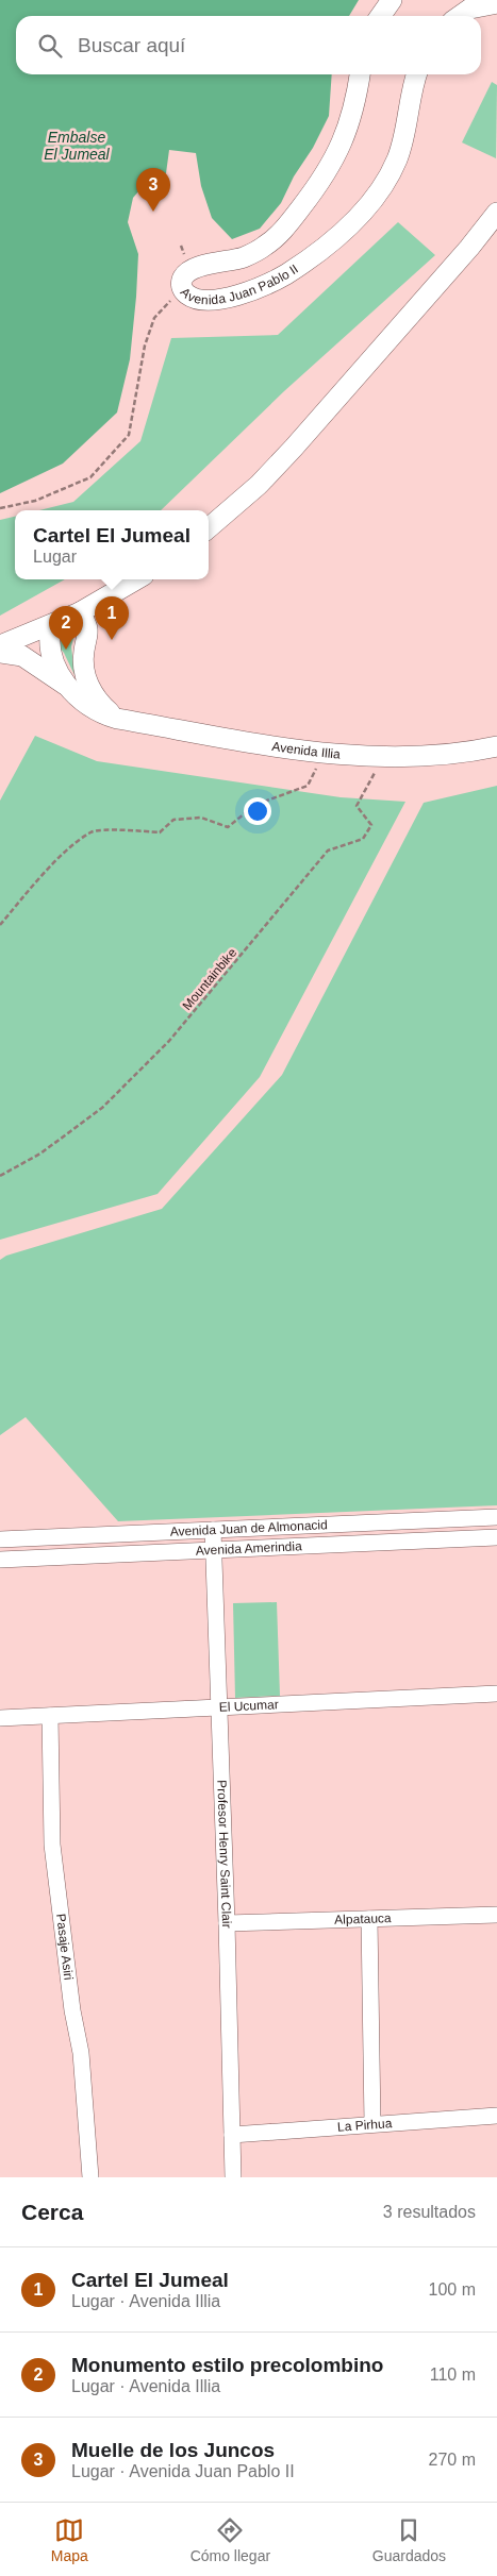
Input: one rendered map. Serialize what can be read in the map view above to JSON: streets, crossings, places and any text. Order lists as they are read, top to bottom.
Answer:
{
  "streets": {
    "main road": ["Avenida Juan Pablo II", "Avenida Illia"],
    "street": [
      "Avenida Juan de Almonacid",
      "Avenida Amerindia",
      "El Ucumar",
      "Profesor Henry Saint Clair",
      "Alpatauca",
      "Pasaje Asiri",
      "La Pirhua"
    ],
    "path": ["Mountainbike"]
  },
  "crossings": [
    ["Avenida Juan de Almonacid", "Profesor Henry Saint Clair"],
    ["Avenida Amerindia", "Profesor Henry Saint Clair"],
    ["El Ucumar", "Profesor Henry Saint Clair"],
    ["El Ucumar", "Pasaje Asiri"],
    ["Profesor Henry Saint Clair", "Alpatauca"],
    ["Profesor Henry Saint Clair", "La Pirhua"]
  ],
  "water": ["Embalse El Jumeal"],
  "page": {
    "search": "Buscar aquí",
    "pins": ["3", "1", "2"],
    "popup": ["Cartel El Jumeal", "Lugar"],
    "heading": ["Cerca", "3 resultados"],
    "list": [
      {
        "mark": "1",
        "name": "Cartel El Jumeal",
        "note": "Lugar · Avenida Illia",
        "value": "100 m"
      },
      {
        "mark": "2",
        "name": "Monumento estilo precolombino",
        "note": "Lugar · Avenida Illia",
        "value": "110 m"
      },
      {
        "mark": "3",
        "name": "Muelle de los Juncos",
        "note": "Lugar · Avenida Juan Pablo II",
        "value": "270 m"
      }
    ],
    "nav": ["Mapa", "Cómo llegar", "Guardados"]
  }
}
